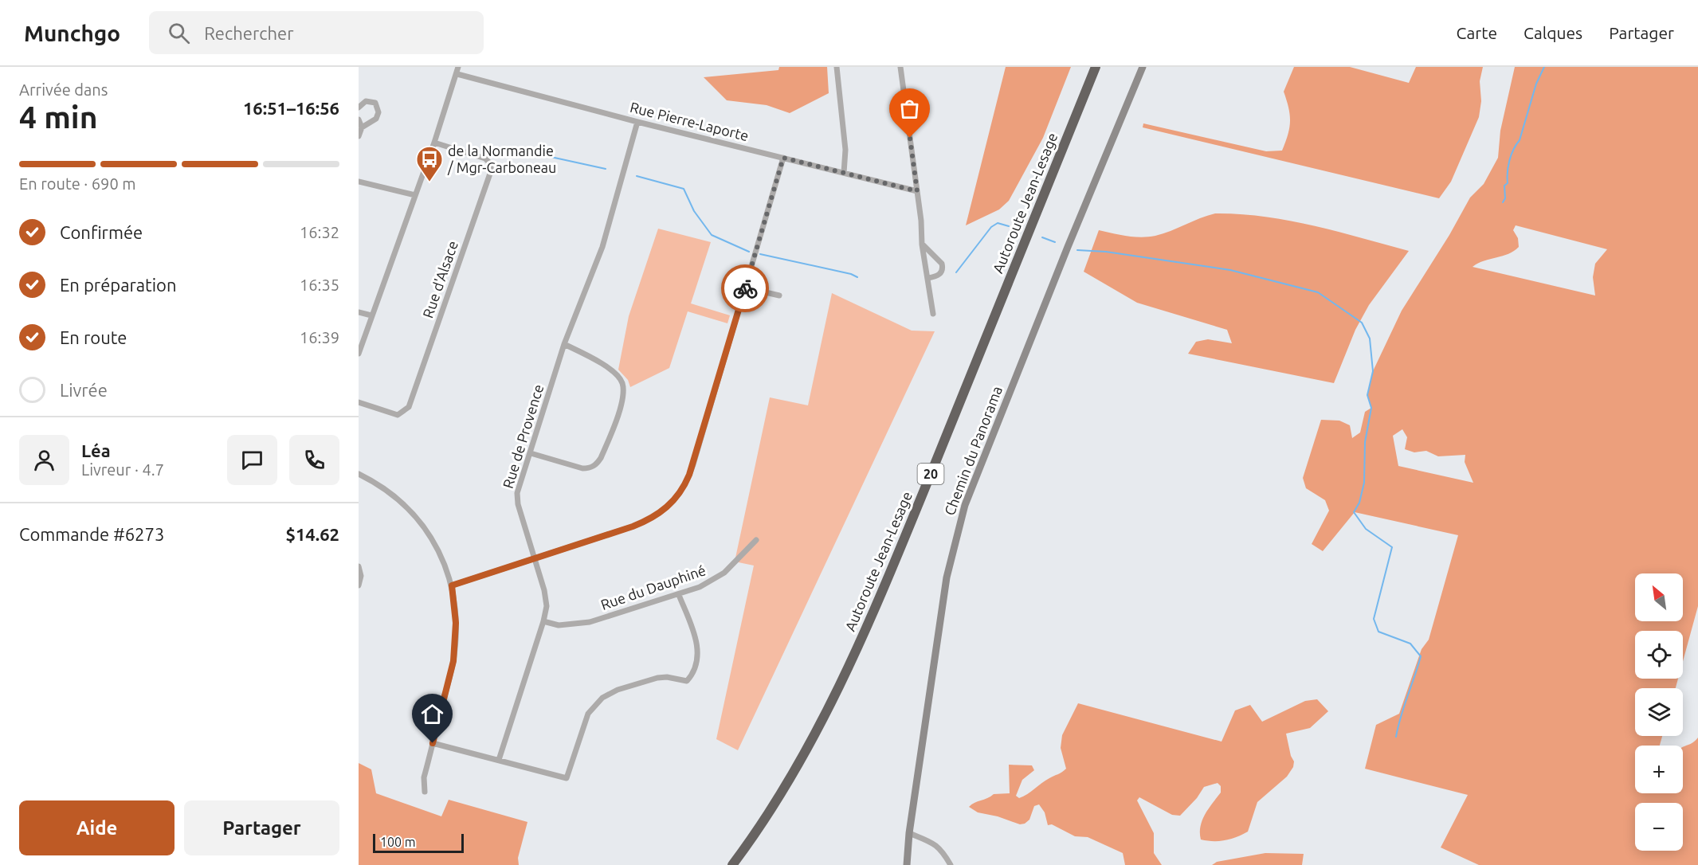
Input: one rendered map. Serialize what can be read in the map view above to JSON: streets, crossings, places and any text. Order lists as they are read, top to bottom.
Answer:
{
  "streets": {
    "highway": ["Autoroute Jean-Lesage", "20"],
    "street": [
      "Rue Pierre-Laporte",
      "Rue d'Alsace",
      "Rue de Provence",
      "Chemin du Panorama",
      "Rue du Dauphiné"
    ]
  },
  "crossings": [
    ["Rue Pierre-Laporte", "Rue de Provence"],
    ["Rue de Provence", "Rue du Dauphiné"]
  ],
  "places": {
    "bus stop": ["de la Normandie / Mgr-Carboneau"]
  },
  "scale_bar": "100 m",
  "north": "top left",
  "page": {
    "header": "Munchgo",
    "search": "Rechercher",
    "nav": ["Carte", "Calques", "Partager"],
    "heading": ["4 min", "Arrivée dans", "16:51–16:56"],
    "panel": [
      "Léa",
      "Livreur · 4.7",
      "Commande #6273",
      "$14.62"
    ],
    "bar": "En route · 690 m",
    "list": [
      ["Confirmée", "16:32"],
      ["En préparation", "16:35"],
      ["En route", "16:39"],
      "Livrée"
    ],
    "map_buttons": ["+", "−"],
    "buttons": ["Aide", "Partager"],
    "scale": "100 m"
  }
}
